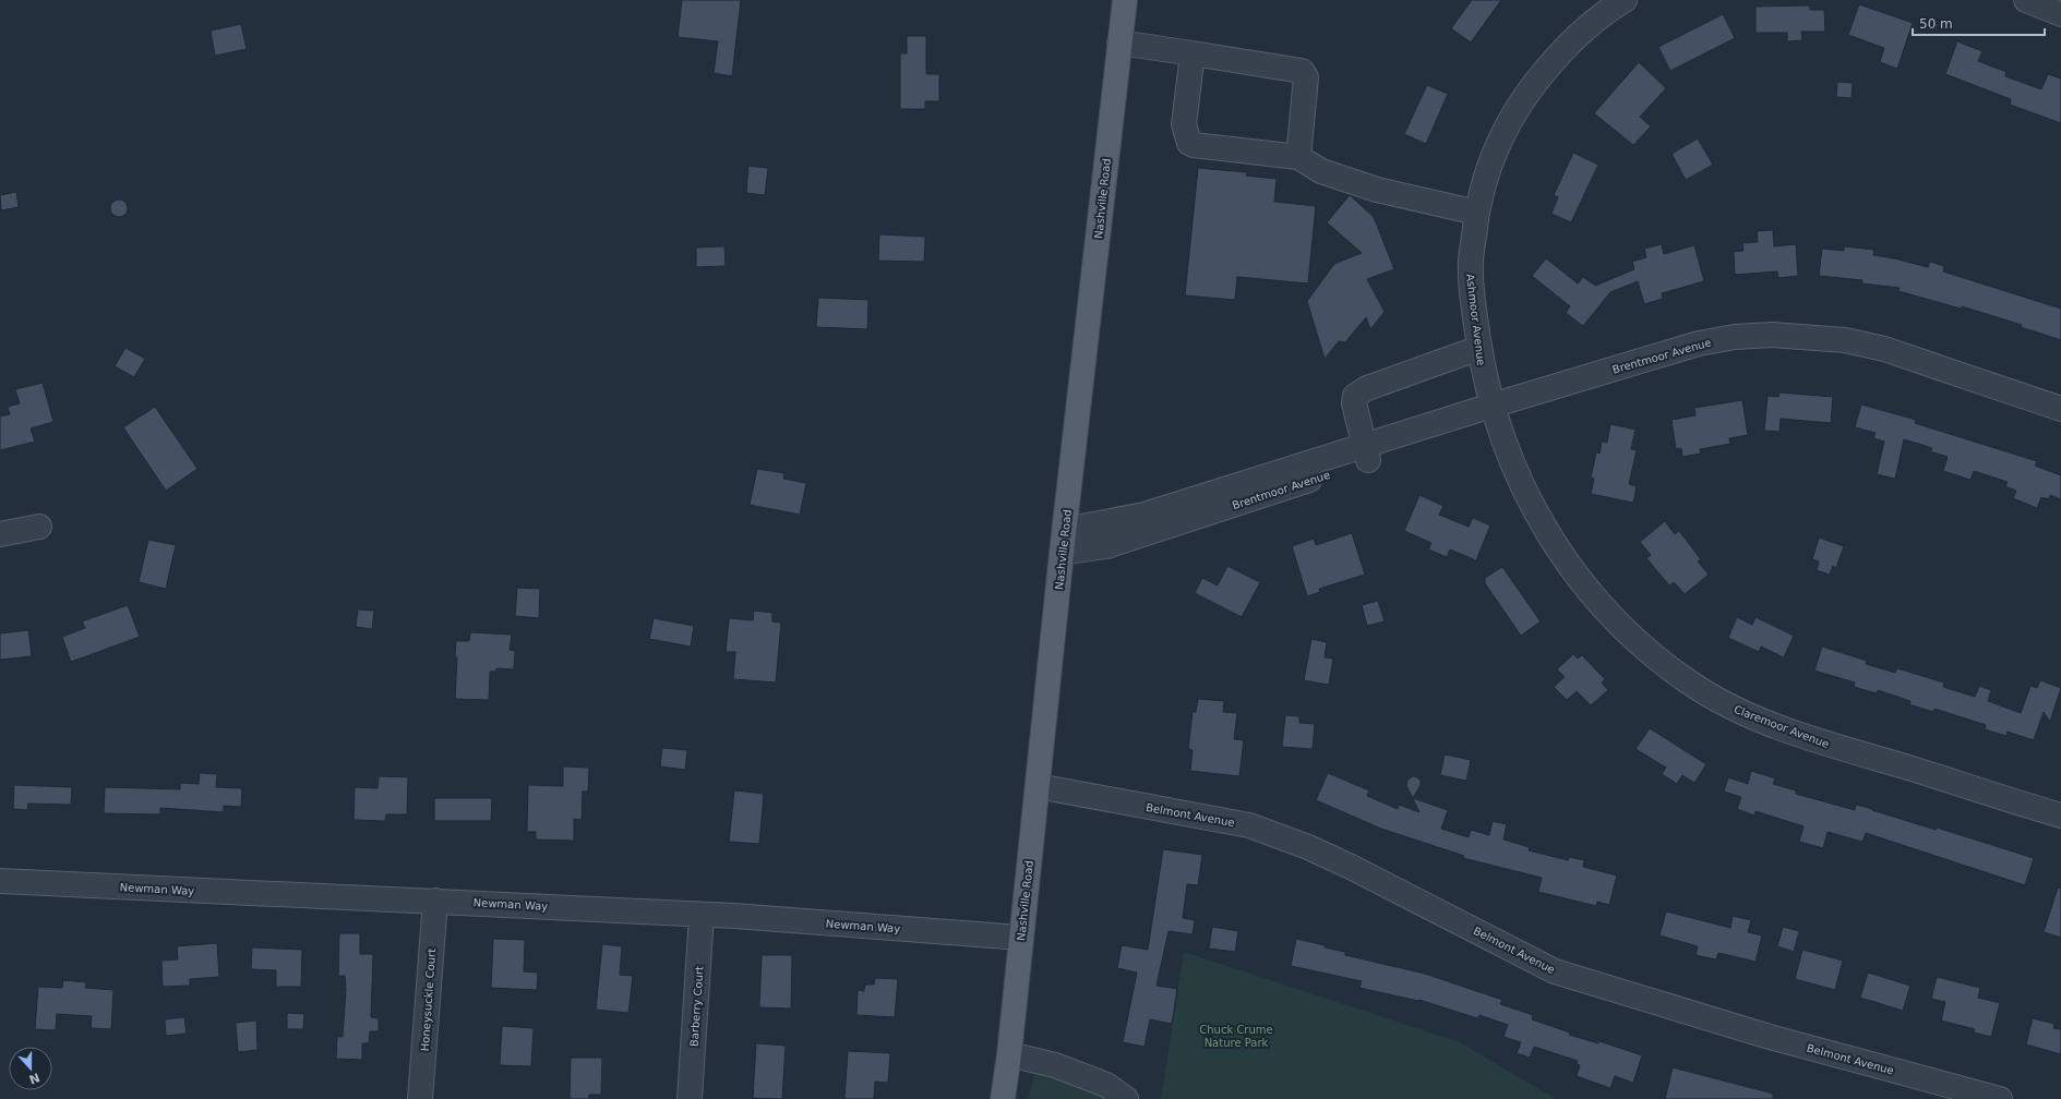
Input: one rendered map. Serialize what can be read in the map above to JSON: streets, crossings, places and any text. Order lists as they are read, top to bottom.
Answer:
{
  "streets": {
    "main road": ["Nashville Road"],
    "street": [
      "Ashmoor Avenue",
      "Brentmoor Avenue",
      "Claremoor Avenue",
      "Belmont Avenue",
      "Newman Way",
      "Honeysuckle Court",
      "Barberry Court"
    ]
  },
  "crossings": [
    ["Nashville Road", "Brentmoor Avenue"],
    ["Nashville Road", "Belmont Avenue"],
    ["Nashville Road", "Newman Way"],
    ["Ashmoor Avenue", "Brentmoor Avenue"],
    ["Ashmoor Avenue", "Claremoor Avenue"],
    ["Brentmoor Avenue", "Claremoor Avenue"],
    ["Newman Way", "Honeysuckle Court"],
    ["Newman Way", "Barberry Court"]
  ],
  "parks": ["Chuck Crume Nature Park"],
  "scale_bar": "50 m",
  "north": "bottom"
}
